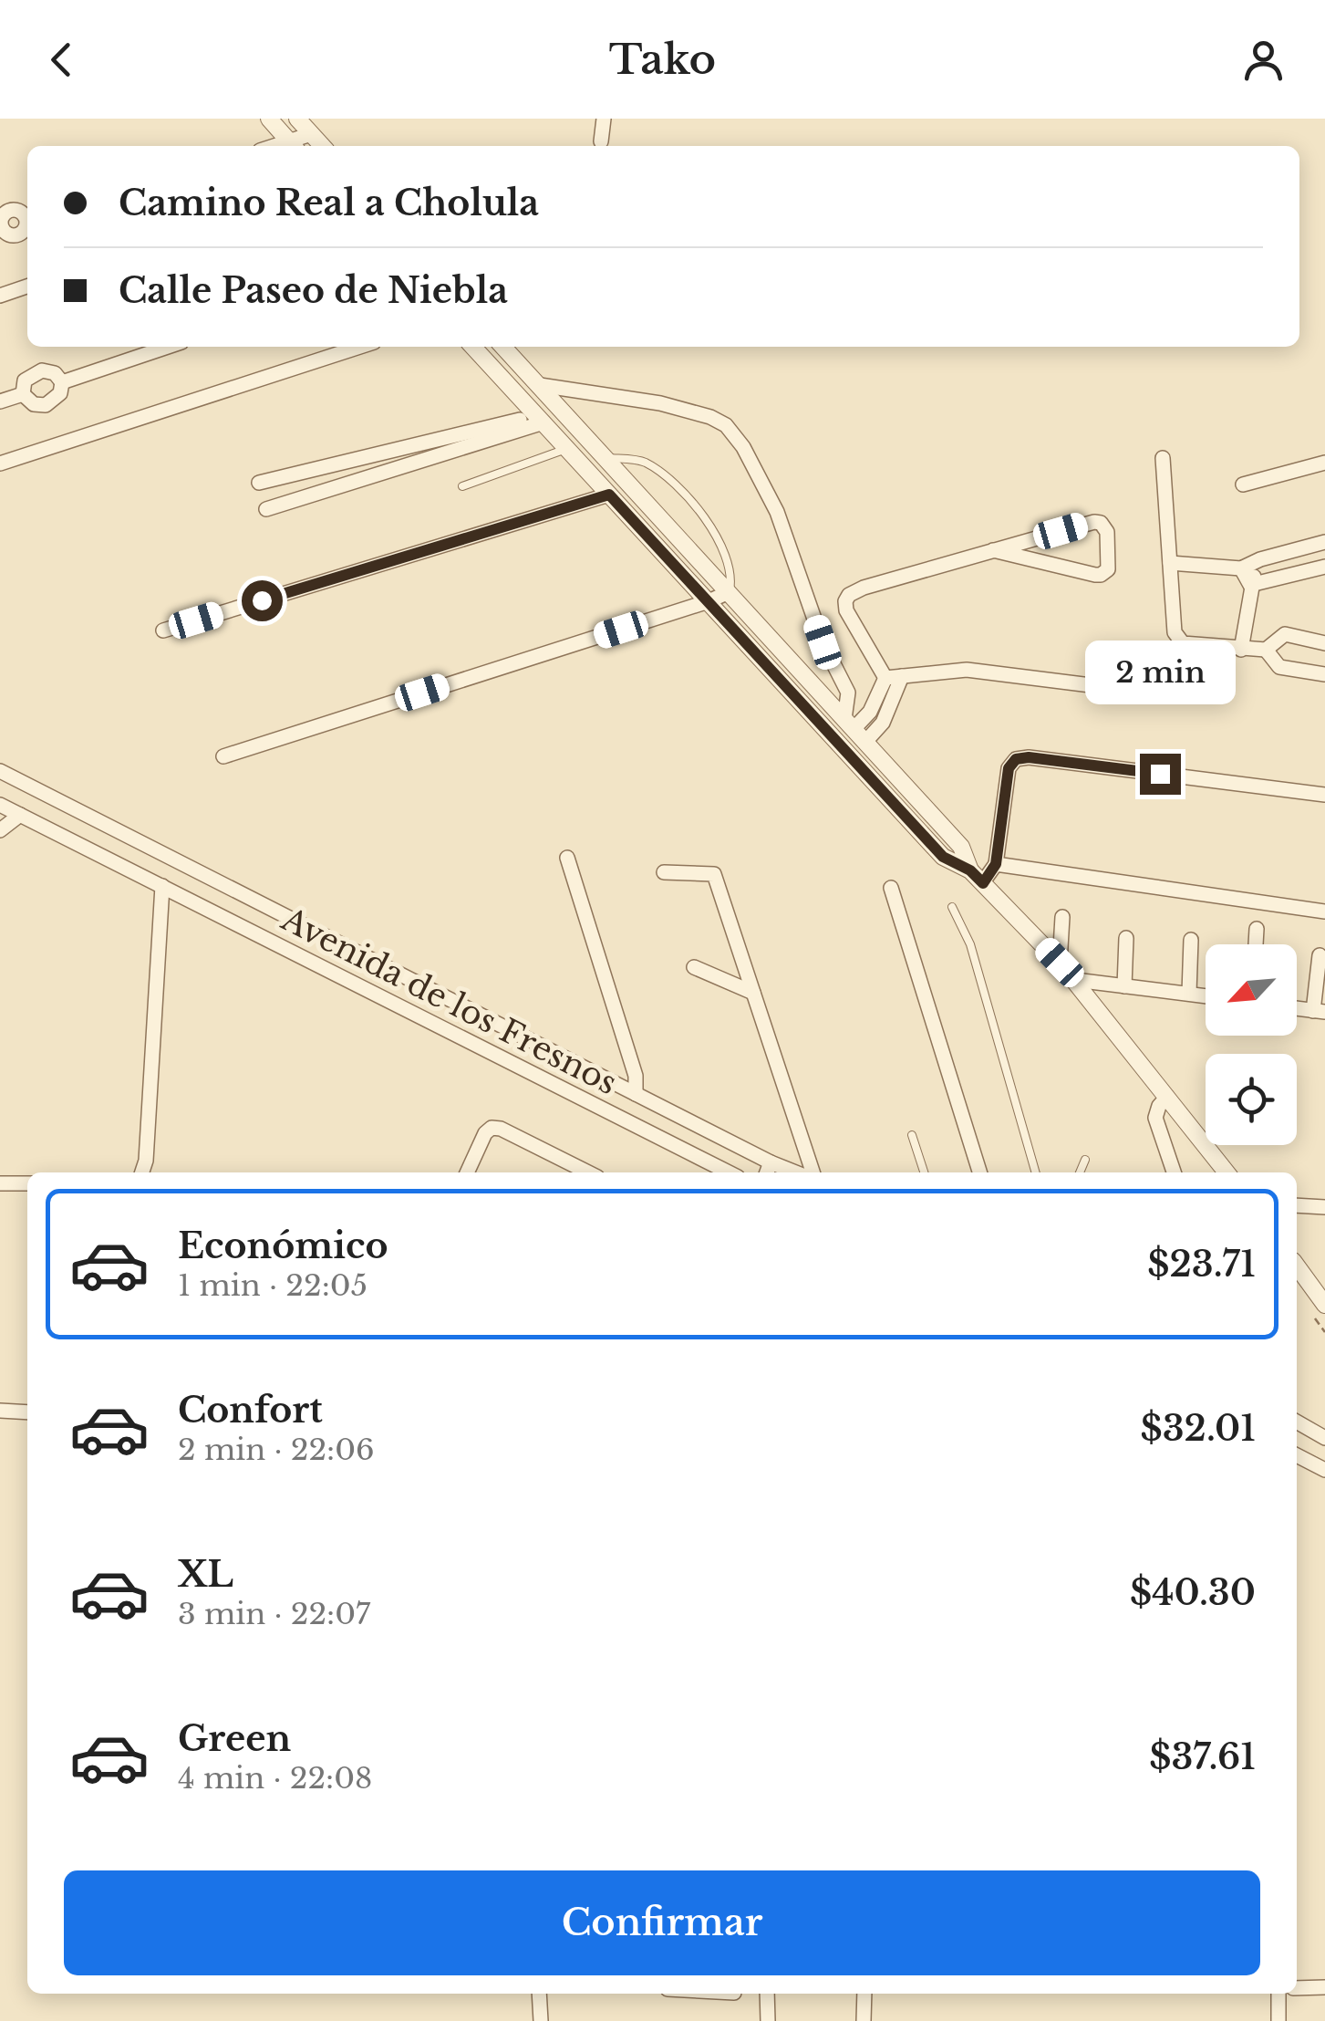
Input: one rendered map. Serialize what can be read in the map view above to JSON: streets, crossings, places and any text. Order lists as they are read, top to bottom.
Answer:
{
  "streets": {
    "street": ["Avenida de los Fresnos"]
  },
  "north": "bottom left",
  "page": {
    "header": "Tako",
    "banner": ["Camino Real a Cholula", "Calle Paseo de Niebla"],
    "bubble": "2 min",
    "list": [
      {
        "name": "Económico",
        "note": "1 min · 22:05",
        "value": "$23.71"
      },
      {
        "name": "Confort",
        "note": "2 min · 22:06",
        "value": "$32.01"
      },
      {
        "name": "XL",
        "note": "3 min · 22:07",
        "value": "$40.30"
      },
      {
        "name": "Green",
        "note": "4 min · 22:08",
        "value": "$37.61"
      }
    ],
    "buttons": "Confirmar"
  }
}
